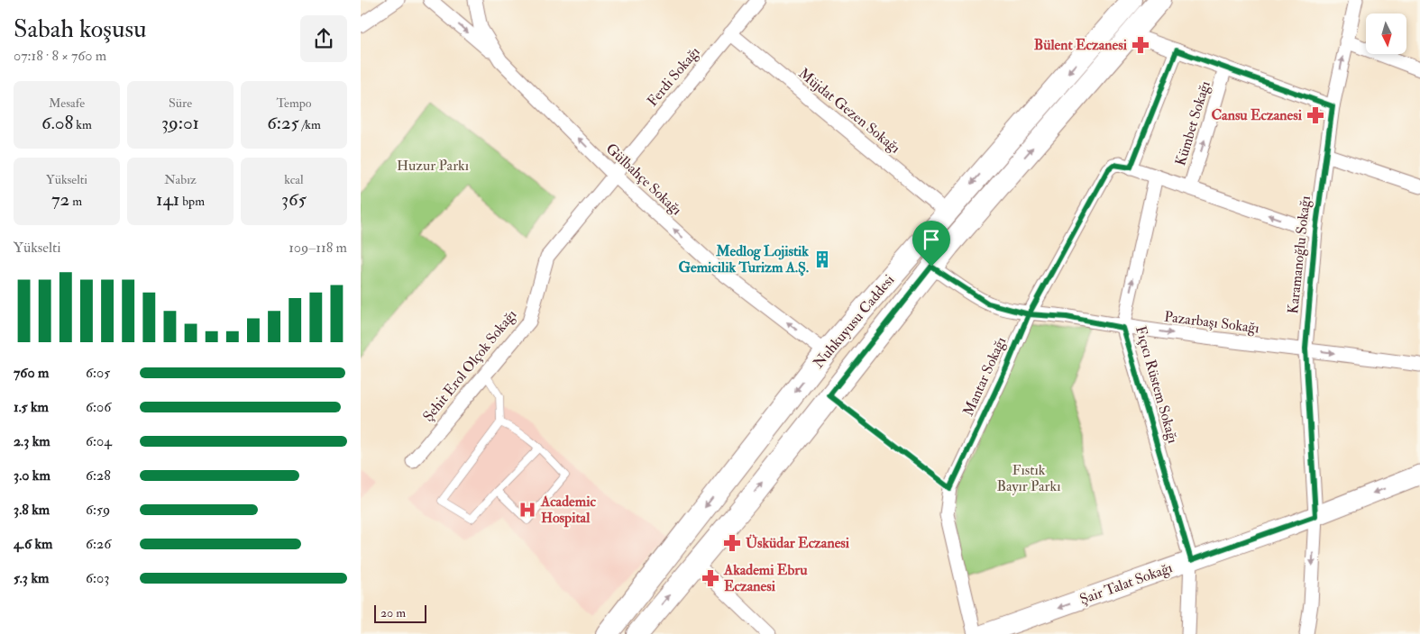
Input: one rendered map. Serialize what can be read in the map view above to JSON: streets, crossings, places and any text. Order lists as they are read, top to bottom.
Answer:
{
  "streets": {
    "main road": ["Nuhkuyusu Caddesi"],
    "street": [
      "Ferdi Sokağı",
      "Müjdat Gezen Sokağı",
      "Kümbet Sokağı",
      "Gülbahçe Sokağı",
      "Karamanoğlu Sokağı",
      "Pazarbaşı Sokağı",
      "Şehit Erol Olçok Sokağı",
      "Mantar Sokağı",
      "Fıçıcı Rüstem Sokağı",
      "Şair Talat Sokağı"
    ]
  },
  "crossings": [
    ["Ferdi Sokağı", "Müjdat Gezen Sokağı"],
    ["Ferdi Sokağı", "Gülbahçe Sokağı"],
    ["Ferdi Sokağı", "Şehit Erol Olçok Sokağı"],
    ["Müjdat Gezen Sokağı", "Nuhkuyusu Caddesi"],
    ["Kümbet Sokağı", "Karamanoğlu Sokağı"],
    ["Kümbet Sokağı", "Nuhkuyusu Caddesi"],
    ["Gülbahçe Sokağı", "Nuhkuyusu Caddesi"],
    ["Gülbahçe Sokağı", "Şehit Erol Olçok Sokağı"],
    ["Karamanoğlu Sokağı", "Pazarbaşı Sokağı"],
    ["Karamanoğlu Sokağı", "Şair Talat Sokağı"],
    ["Nuhkuyusu Caddesi", "Pazarbaşı Sokağı"],
    ["Pazarbaşı Sokağı", "Mantar Sokağı"],
    ["Pazarbaşı Sokağı", "Fıçıcı Rüstem Sokağı"],
    ["Mantar Sokağı", "Fıçıcı Rüstem Sokağı"],
    ["Fıçıcı Rüstem Sokağı", "Şair Talat Sokağı"]
  ],
  "one_way": ["Gülbahçe Sokağı", "Pazarbaşı Sokağı", "Şair Talat Sokağı"],
  "parks": ["Huzur Parkı", "Fıstık Bayır Parkı"],
  "places": {
    "pharmacy": [
      "Bülent Eczanesi",
      "Cansu Eczanesi",
      "Üsküdar Eczanesi",
      "Akademi Ebru Eczanesi"
    ],
    "building": ["Medlog Lojistik Gemicilik Turizm A.Ş."],
    "hospital": ["Academic Hospital"]
  },
  "scale_bar": "20 m",
  "north": "bottom",
  "page": {
    "heading": ["Sabah koşusu", "07:18 · 8 × 760 m"],
    "stats": [
      ["Mesafe", "6.08 km"],
      ["Süre", "39:01"],
      ["Tempo", "6:25 /km"],
      ["Yükselti", "72 m"],
      ["Nabız", "141 bpm"],
      ["kcal", "365"]
    ],
    "chart": ["Yükselti", "109–118 m"],
    "list": [
      {
        "name": "760 m",
        "note": "6:05"
      },
      {
        "name": "1.5 km",
        "note": "6:06"
      },
      {
        "name": "2.3 km",
        "note": "6:04"
      },
      {
        "name": "3.0 km",
        "note": "6:28"
      },
      {
        "name": "3.8 km",
        "note": "6:59"
      },
      {
        "name": "4.6 km",
        "note": "6:26"
      },
      {
        "name": "5.3 km",
        "note": "6:03"
      }
    ],
    "scale": "20 m"
  }
}
